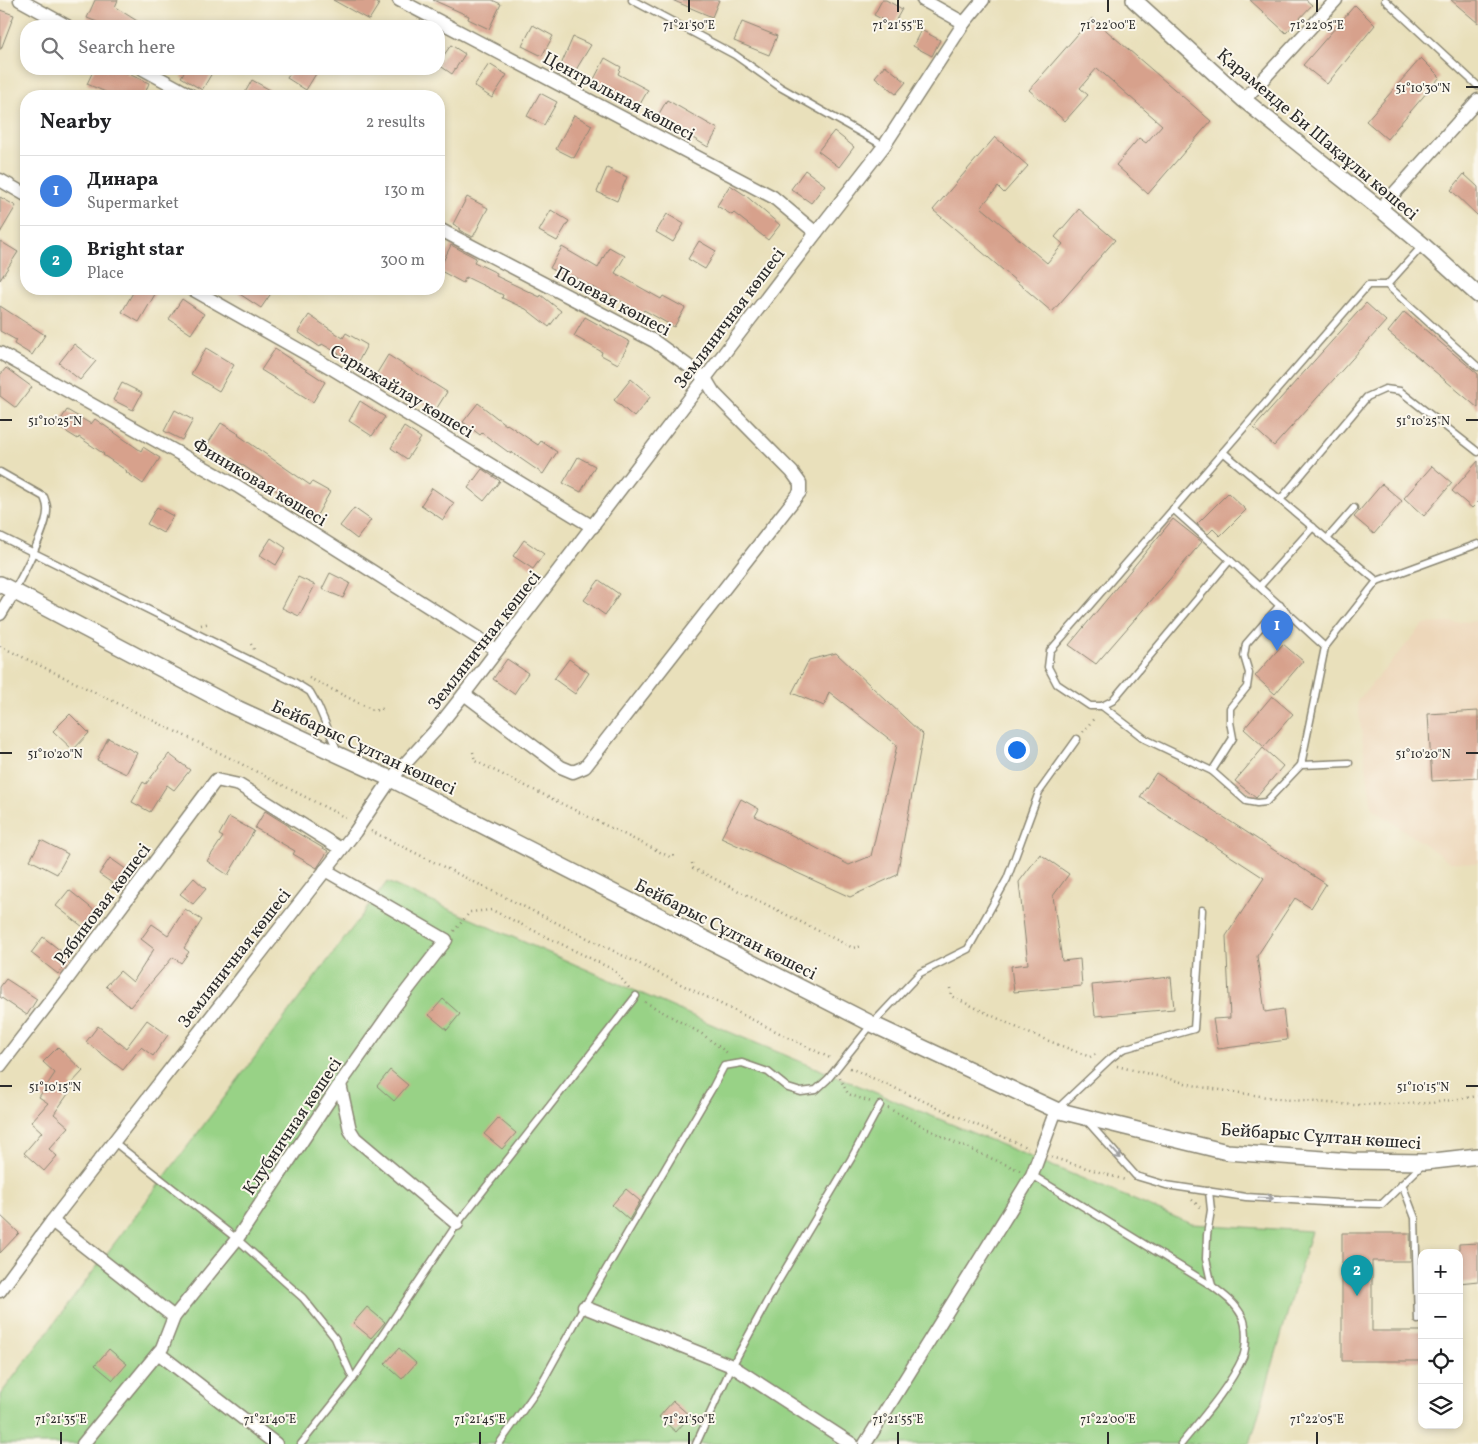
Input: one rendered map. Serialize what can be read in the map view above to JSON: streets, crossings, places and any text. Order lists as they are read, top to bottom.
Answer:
{
  "streets": {
    "street": [
      "Центральная көшесі",
      "Қараменде Би Шақаұлы көшесі",
      "Полевая көшесі",
      "Земляничная көшесі",
      "Сарыжайлау көшесі",
      "Финиковая көшесі",
      "Бейбарыс Сұлтан көшесі",
      "Рябиновая көшесі",
      "Клубничная көшесі"
    ]
  },
  "crossings": [
    ["Центральная көшесі", "Земляничная көшесі"],
    ["Полевая көшесі", "Земляничная көшесі"],
    ["Земляничная көшесі", "Сарыжайлау көшесі"],
    ["Земляничная көшесі", "Финиковая көшесі"],
    ["Земляничная көшесі", "Бейбарыс Сұлтан көшесі"],
    ["Земляничная көшесі", "Рябиновая көшесі"]
  ],
  "page": {
    "search": "Search here",
    "heading": ["Nearby", "2 results"],
    "list": [
      {
        "mark": "1",
        "name": "Динара",
        "note": "Supermarket",
        "value": "130 m"
      },
      {
        "mark": "2",
        "name": "Bright star",
        "note": "Place",
        "value": "300 m"
      }
    ],
    "pins": ["1", "2"],
    "map_buttons": ["+", "−"]
  },
  "coordinates": [
    "71°21'50\"E",
    "71°21'55\"E",
    "71°22'00\"E",
    "71°22'05\"E",
    "51°10'30\"N",
    "51°10'25\"N",
    "51°10'20\"N",
    "51°10'15\"N",
    "71°21'35\"E",
    "71°21'40\"E",
    "71°21'45\"E"
  ]
}
